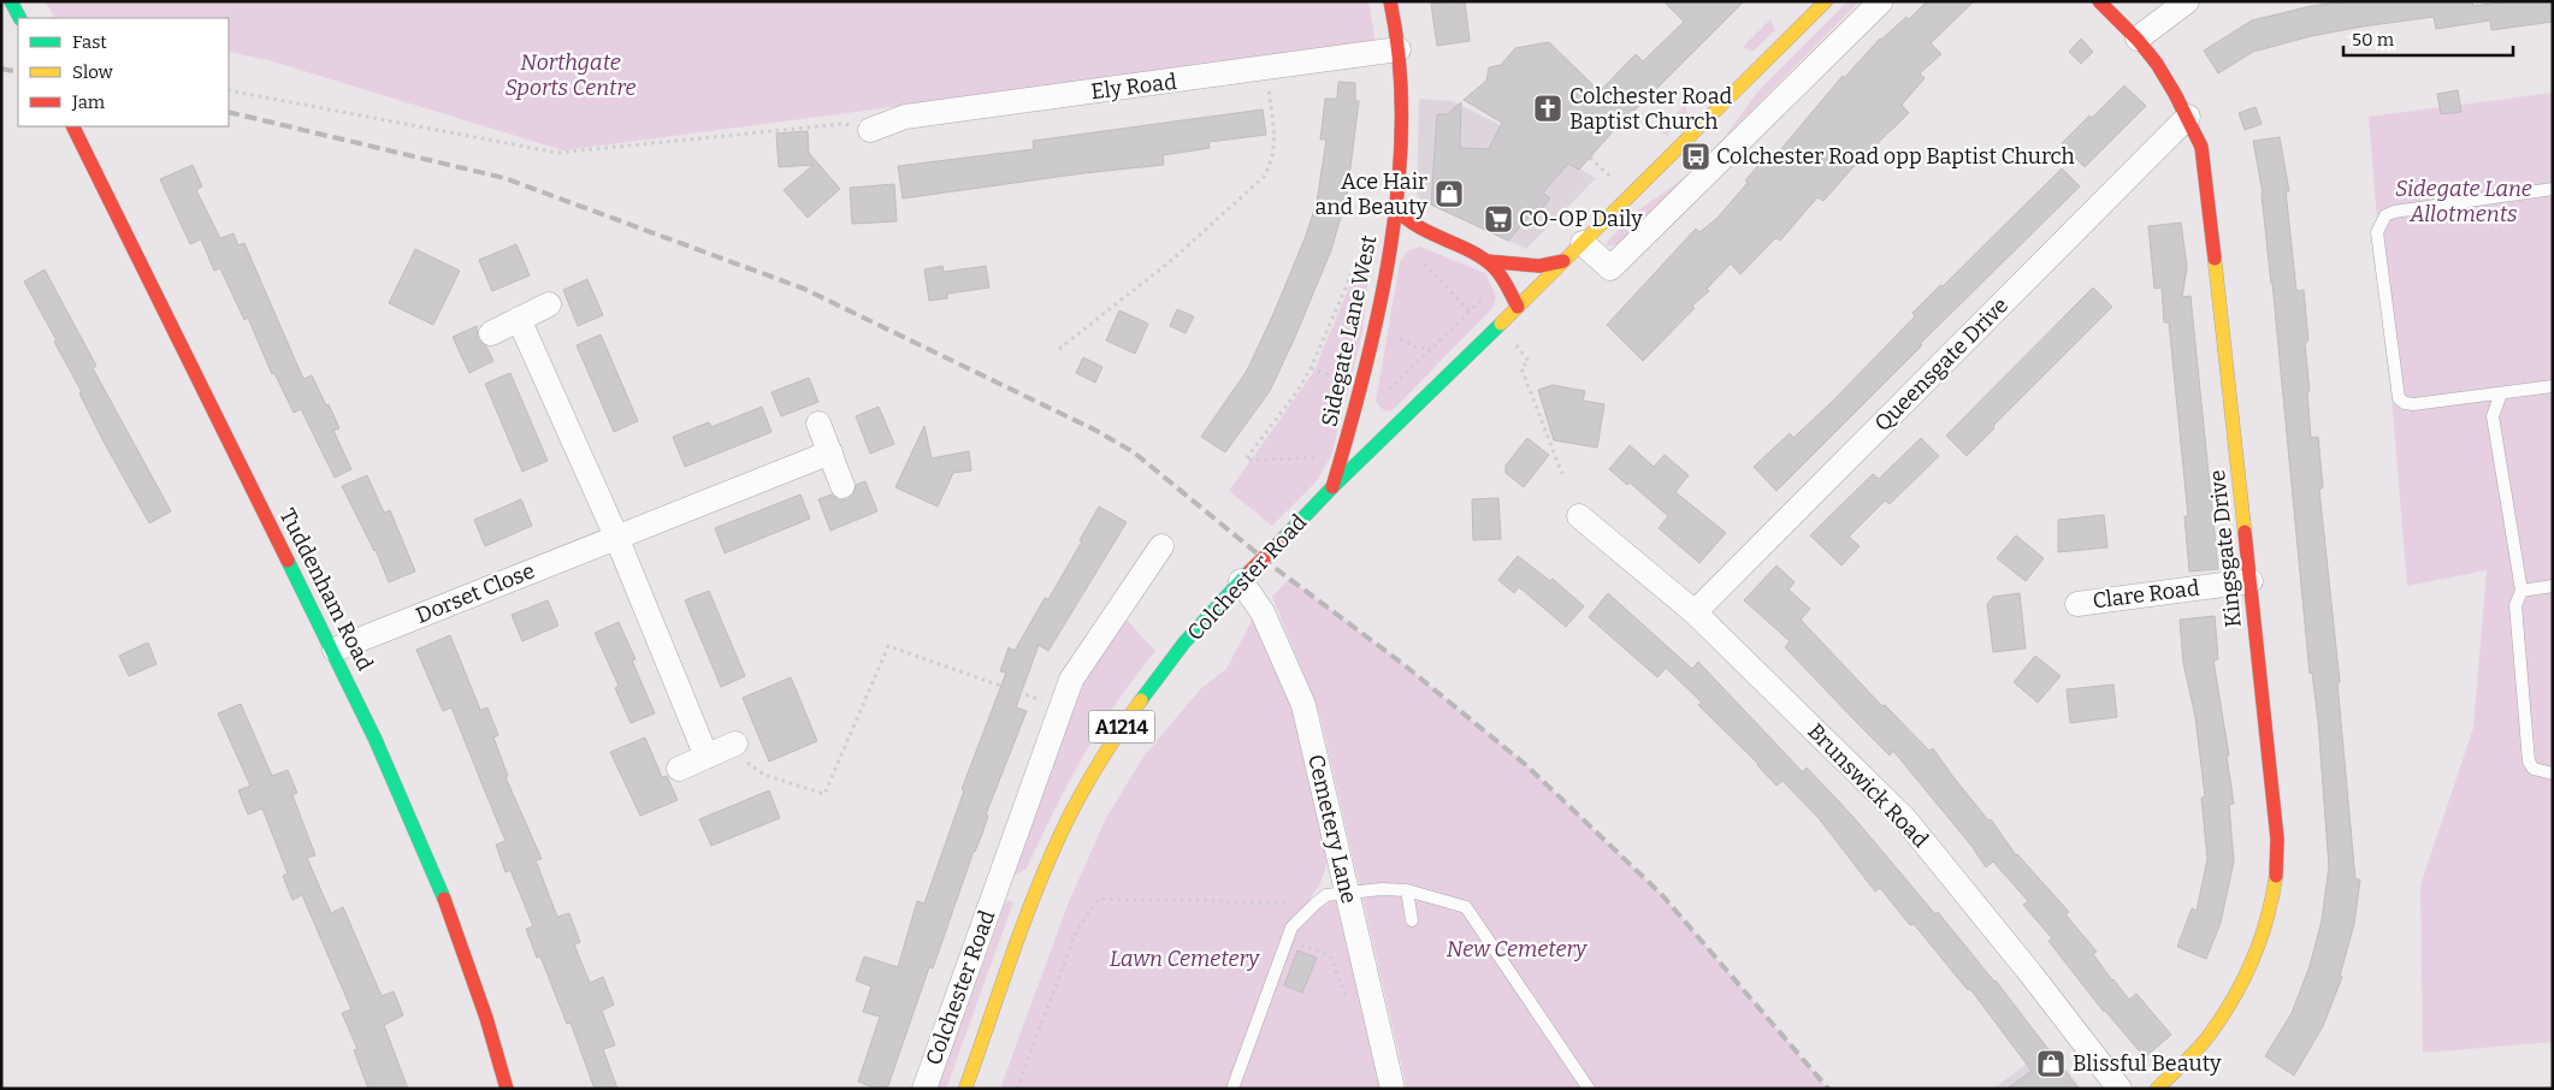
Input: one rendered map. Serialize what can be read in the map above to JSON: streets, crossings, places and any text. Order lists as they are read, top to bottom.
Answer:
{
  "streets": {
    "street": [
      "Ely Road",
      "Sidegate Lane West",
      "Queensgate Drive",
      "Kingsgate Drive",
      "Colchester Road",
      "Tuddenham Road",
      "Dorset Close",
      "Clare Road",
      "A1214",
      "Brunswick Road",
      "Cemetery Lane"
    ]
  },
  "crossings": [
    ["Ely Road", "Sidegate Lane West"],
    ["Sidegate Lane West", "Colchester Road"],
    ["Queensgate Drive", "Kingsgate Drive"],
    ["Queensgate Drive", "Brunswick Road"],
    ["Kingsgate Drive", "Clare Road"],
    ["Colchester Road", "Cemetery Lane"],
    ["Tuddenham Road", "Dorset Close"]
  ],
  "parks": [
    "Northgate Sports Centre",
    "Sidegate Lane Allotments",
    "New Cemetery",
    "Lawn Cemetery"
  ],
  "places": {
    "church": ["Colchester Road Baptist Church"],
    "bus stop": ["Colchester Road opp Baptist Church"],
    "shop": ["Ace Hair and Beauty", "Blissful Beauty"],
    "supermarket": ["CO-OP Daily"]
  },
  "legend": ["Fast", "Slow", "Jam"],
  "scale_bar": "50 m"
}
